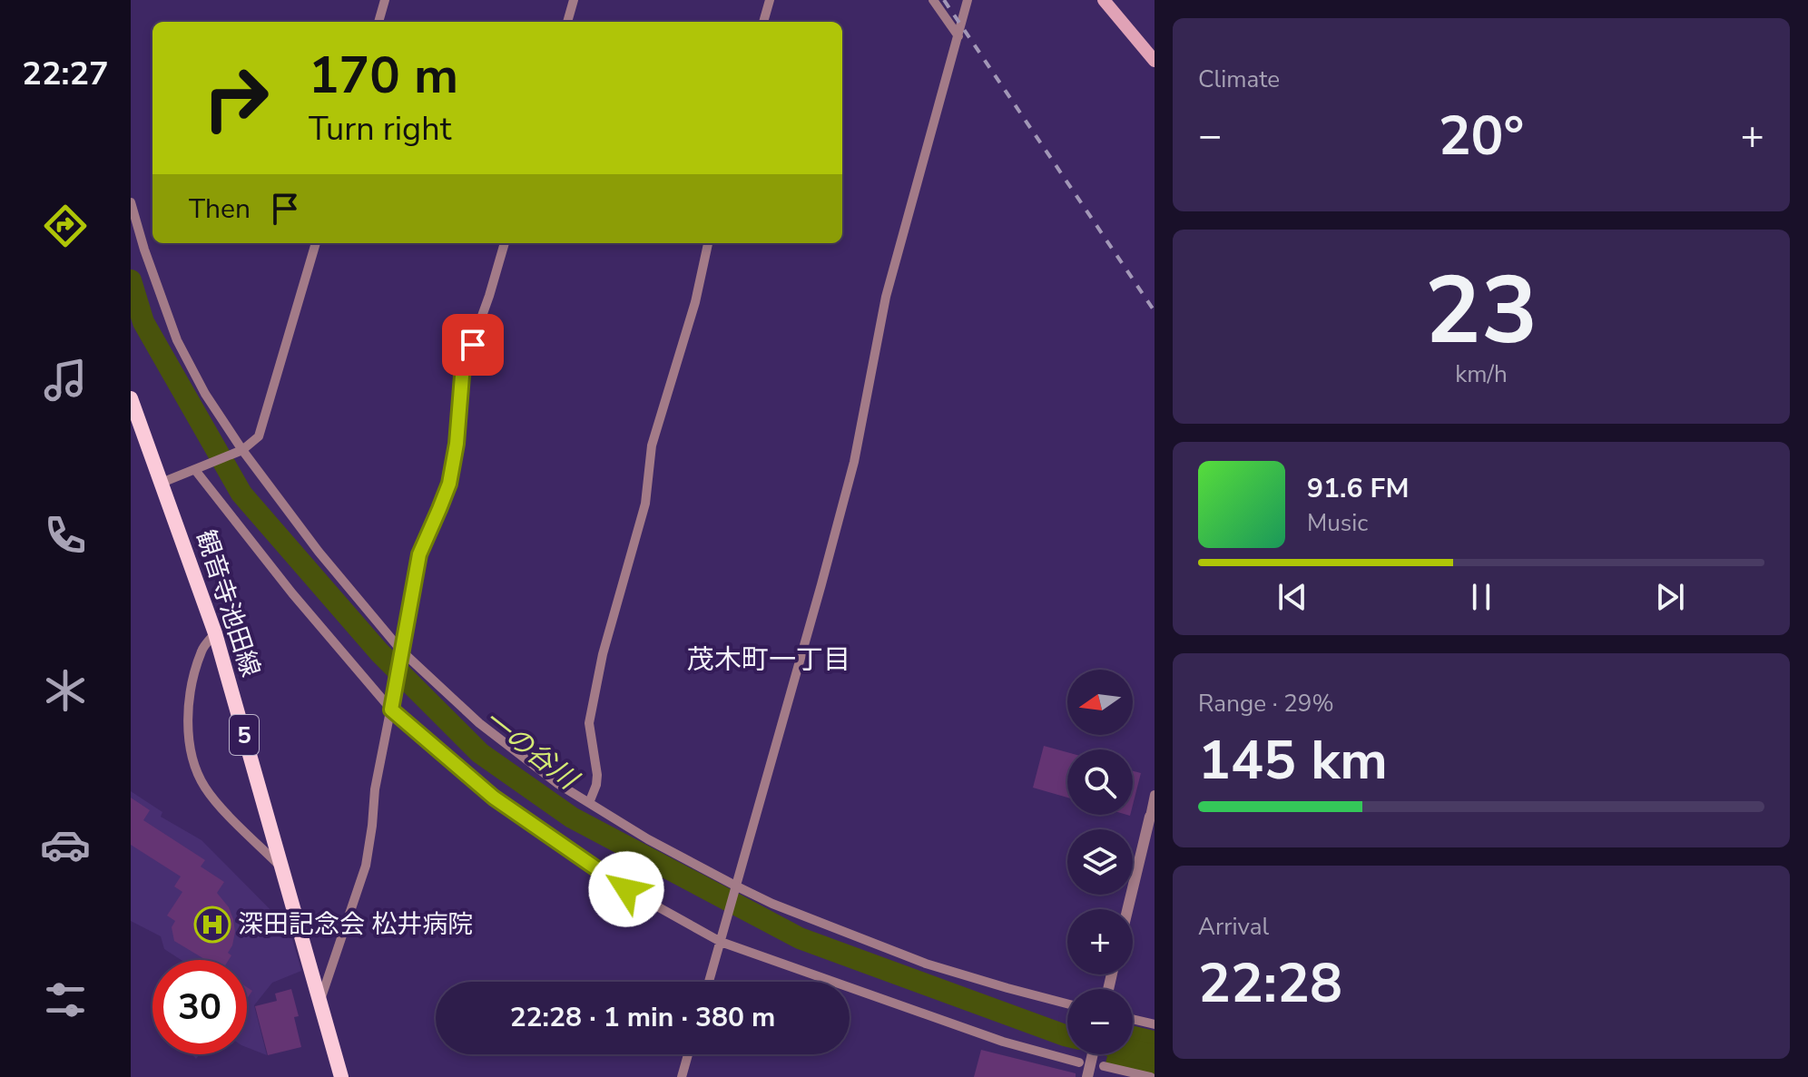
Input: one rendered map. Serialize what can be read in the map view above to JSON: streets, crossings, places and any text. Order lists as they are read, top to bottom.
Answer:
{
  "streets": {
    "main road": ["観音寺池田線", "5"]
  },
  "districts": ["茂木町一丁目"],
  "water": ["一の谷川"],
  "places": {
    "hospital": ["深田記念会 松井病院"]
  },
  "north": "left",
  "page": {
    "tabs": "22:27",
    "tile": [
      "Climate",
      ["23", "km/h"],
      ["Range · 29%", "145 km"],
      ["Arrival", "22:28"]
    ],
    "turn": ["170 m", "Turn right"],
    "heat": ["−", "20°", "+"],
    "then": "Then",
    "song": ["91.6 FM", "Music"],
    "map_buttons": ["+", "−"],
    "limit": "30",
    "trip": "22:28 · 1 min · 380 m"
  }
}
